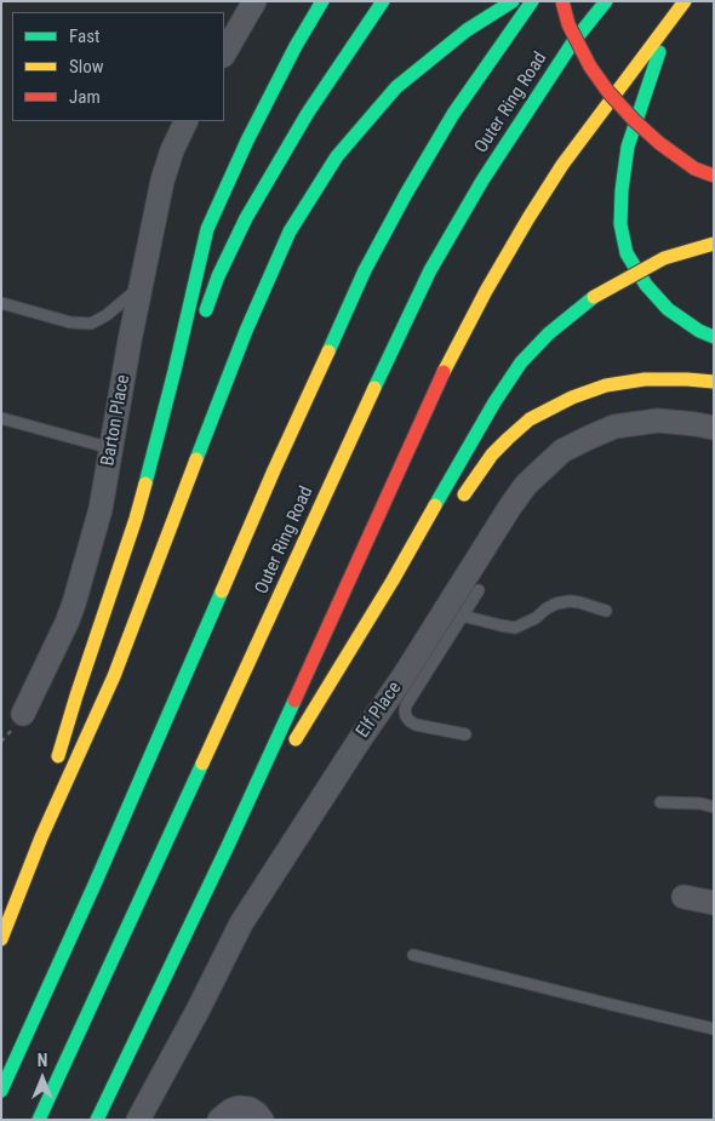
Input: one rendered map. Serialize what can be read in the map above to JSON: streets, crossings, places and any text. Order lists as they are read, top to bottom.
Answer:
{
  "streets": {
    "highway": ["Outer Ring Road"],
    "street": ["Barton Place", "Elf Place"]
  },
  "legend": ["Fast", "Slow", "Jam"],
  "north": "top"
}
